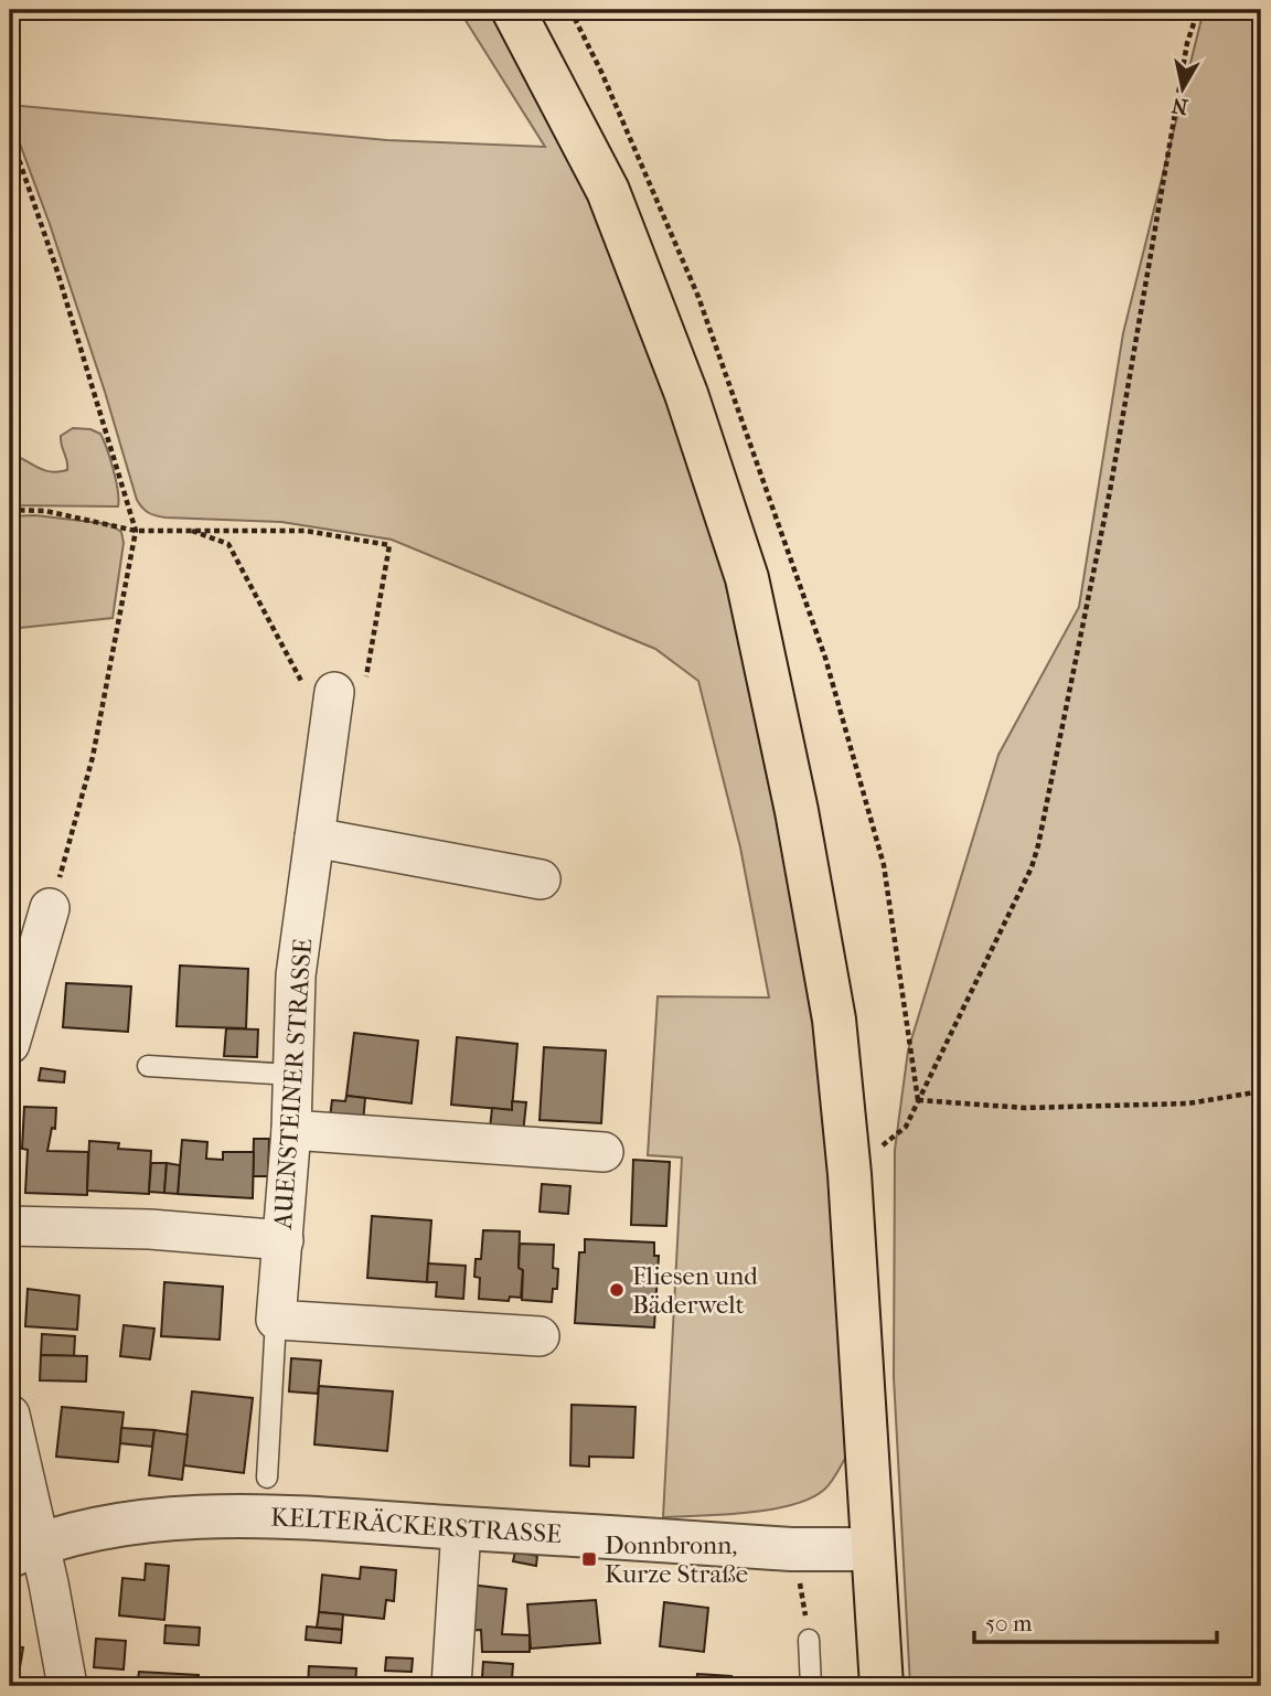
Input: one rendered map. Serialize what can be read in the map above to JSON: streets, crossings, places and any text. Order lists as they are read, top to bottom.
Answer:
{
  "streets": {
    "street": ["AUENSTEINER STRASSE", "KELTERÄCKERSTRASSE"]
  },
  "places": {
    "other": ["Fliesen und Bäderwelt"],
    "transit": ["Donnbronn, Kurze Straße"]
  },
  "scale_bar": "50 m",
  "north": "bottom"
}
